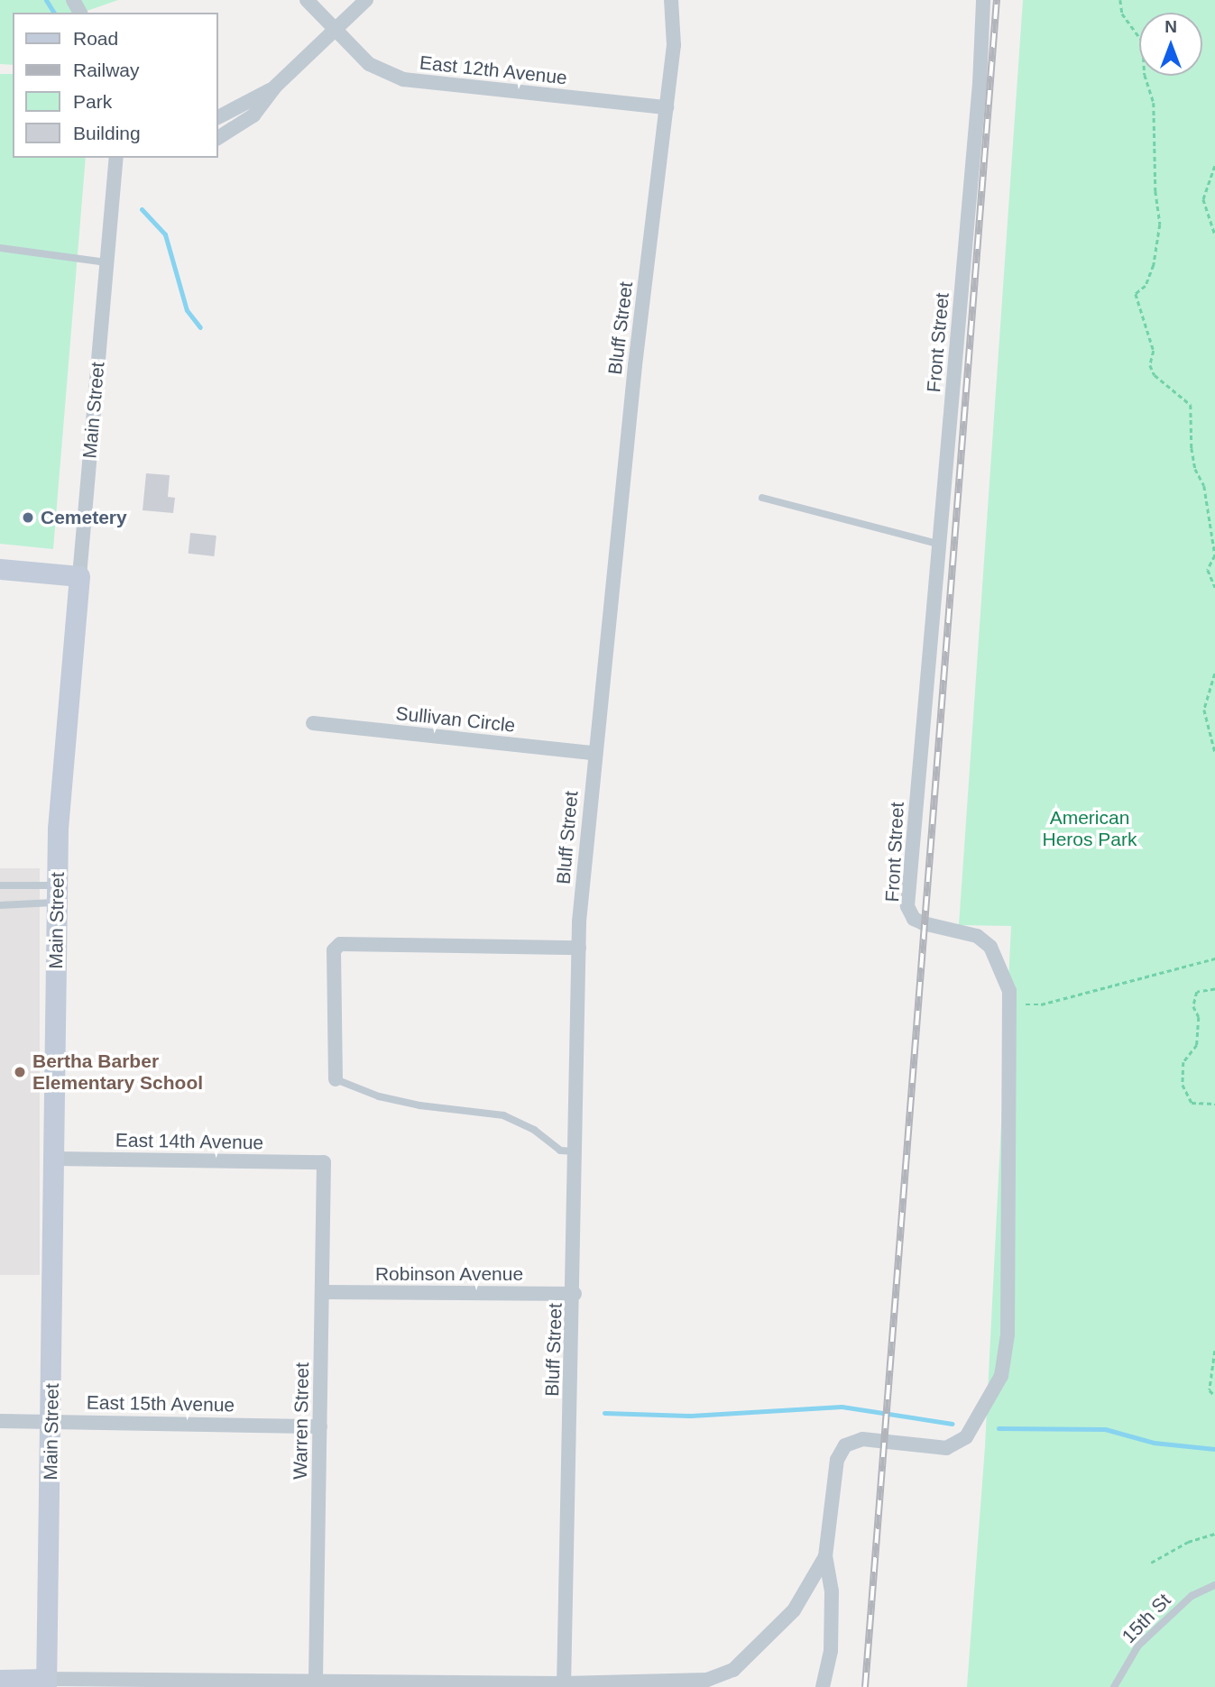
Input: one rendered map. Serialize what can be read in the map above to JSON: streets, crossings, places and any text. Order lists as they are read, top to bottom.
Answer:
{
  "streets": {
    "street": [
      "East 12th Avenue",
      "Bluff Street",
      "Front Street",
      "Main Street",
      "Sullivan Circle",
      "East 14th Avenue",
      "Robinson Avenue",
      "East 15th Avenue",
      "Warren Street"
    ],
    "lane": ["15th St"]
  },
  "crossings": [
    ["East 12th Avenue", "Bluff Street"],
    ["Bluff Street", "Sullivan Circle"],
    ["Bluff Street", "Robinson Avenue"],
    ["Main Street", "East 14th Avenue"],
    ["Main Street", "East 15th Avenue"],
    ["East 14th Avenue", "Warren Street"],
    ["Robinson Avenue", "Warren Street"],
    ["East 15th Avenue", "Warren Street"]
  ],
  "parks": ["American Heros Park"],
  "places": ["Cemetery", "Bertha Barber Elementary School"],
  "legend": [
    "Road",
    "Railway",
    "Park",
    "Building"
  ],
  "north": "top"
}
